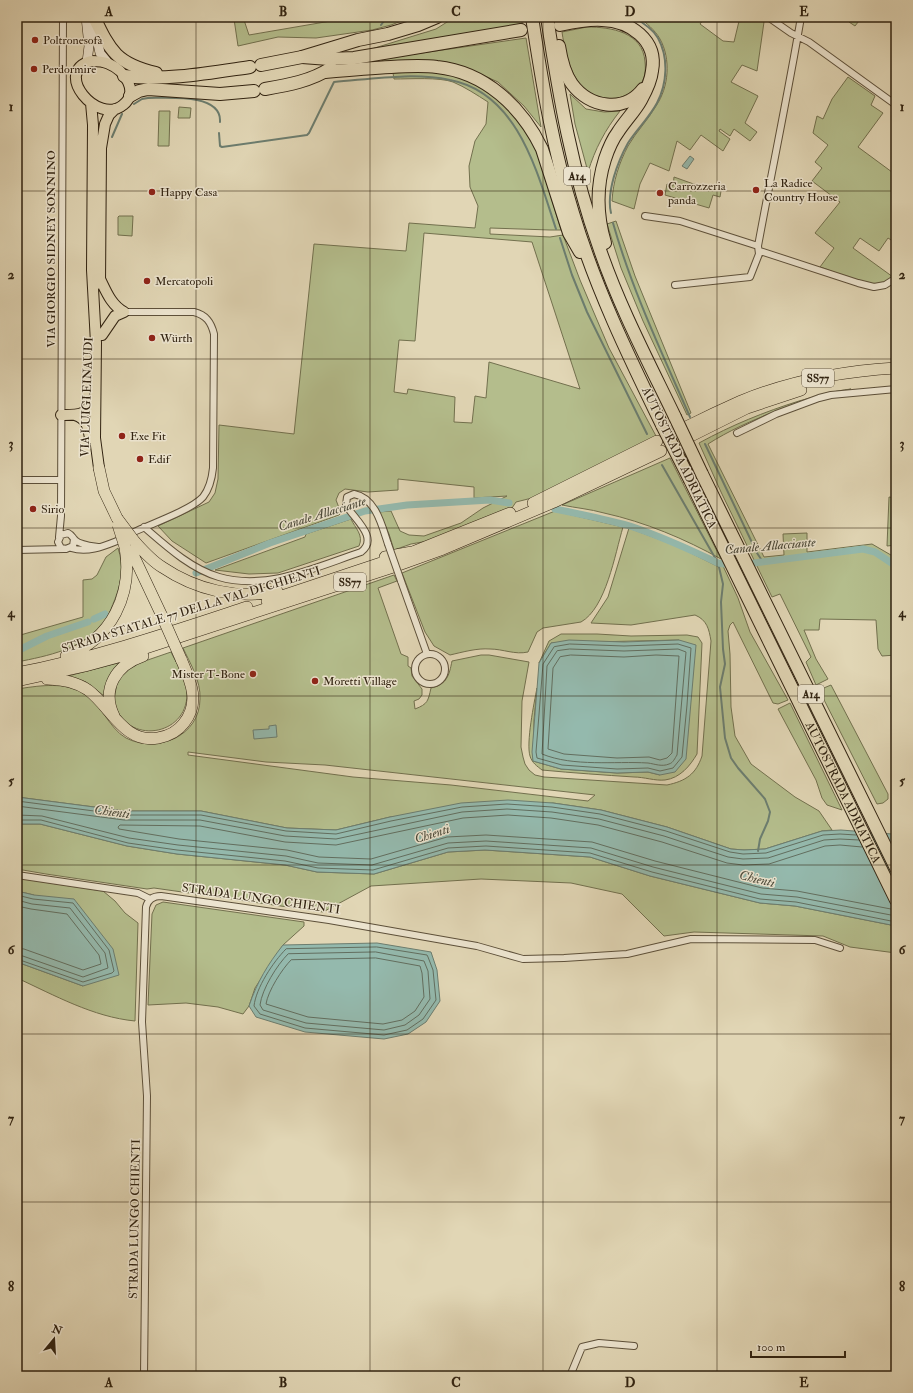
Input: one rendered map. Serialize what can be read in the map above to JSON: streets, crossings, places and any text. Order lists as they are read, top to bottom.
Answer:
{
  "streets": {
    "highway": [
      "A14",
      "SS77",
      "AUTOSTRADA ADRIATICA",
      "STRADA STATALE 77 DELLA VAL DI CHIENTI"
    ],
    "main road": ["VIA LUIGI EINAUDI"],
    "street": ["VIA GIORGIO SIDNEY SONNINO", "STRADA LUNGO CHIENTI"]
  },
  "water": ["Canale Allacciante", "Chienti"],
  "places": [
    "Poltronesofà",
    "Perdormire",
    "La Radice Country House",
    "Happy Casa",
    "Carrozzeria panda",
    "Mercatopoli",
    "Würth",
    "Exe Fit",
    "Edif",
    "Sirio",
    "Mister T-Bone",
    "Moretti Village"
  ],
  "scale_bar": "100 m",
  "north": "top",
  "grid": {
    "columns": [
      "A",
      "B",
      "C",
      "D",
      "E"
    ],
    "rows": [
      "1",
      "2",
      "3",
      "4",
      "5",
      "6",
      "7",
      "8"
    ]
  }
}
